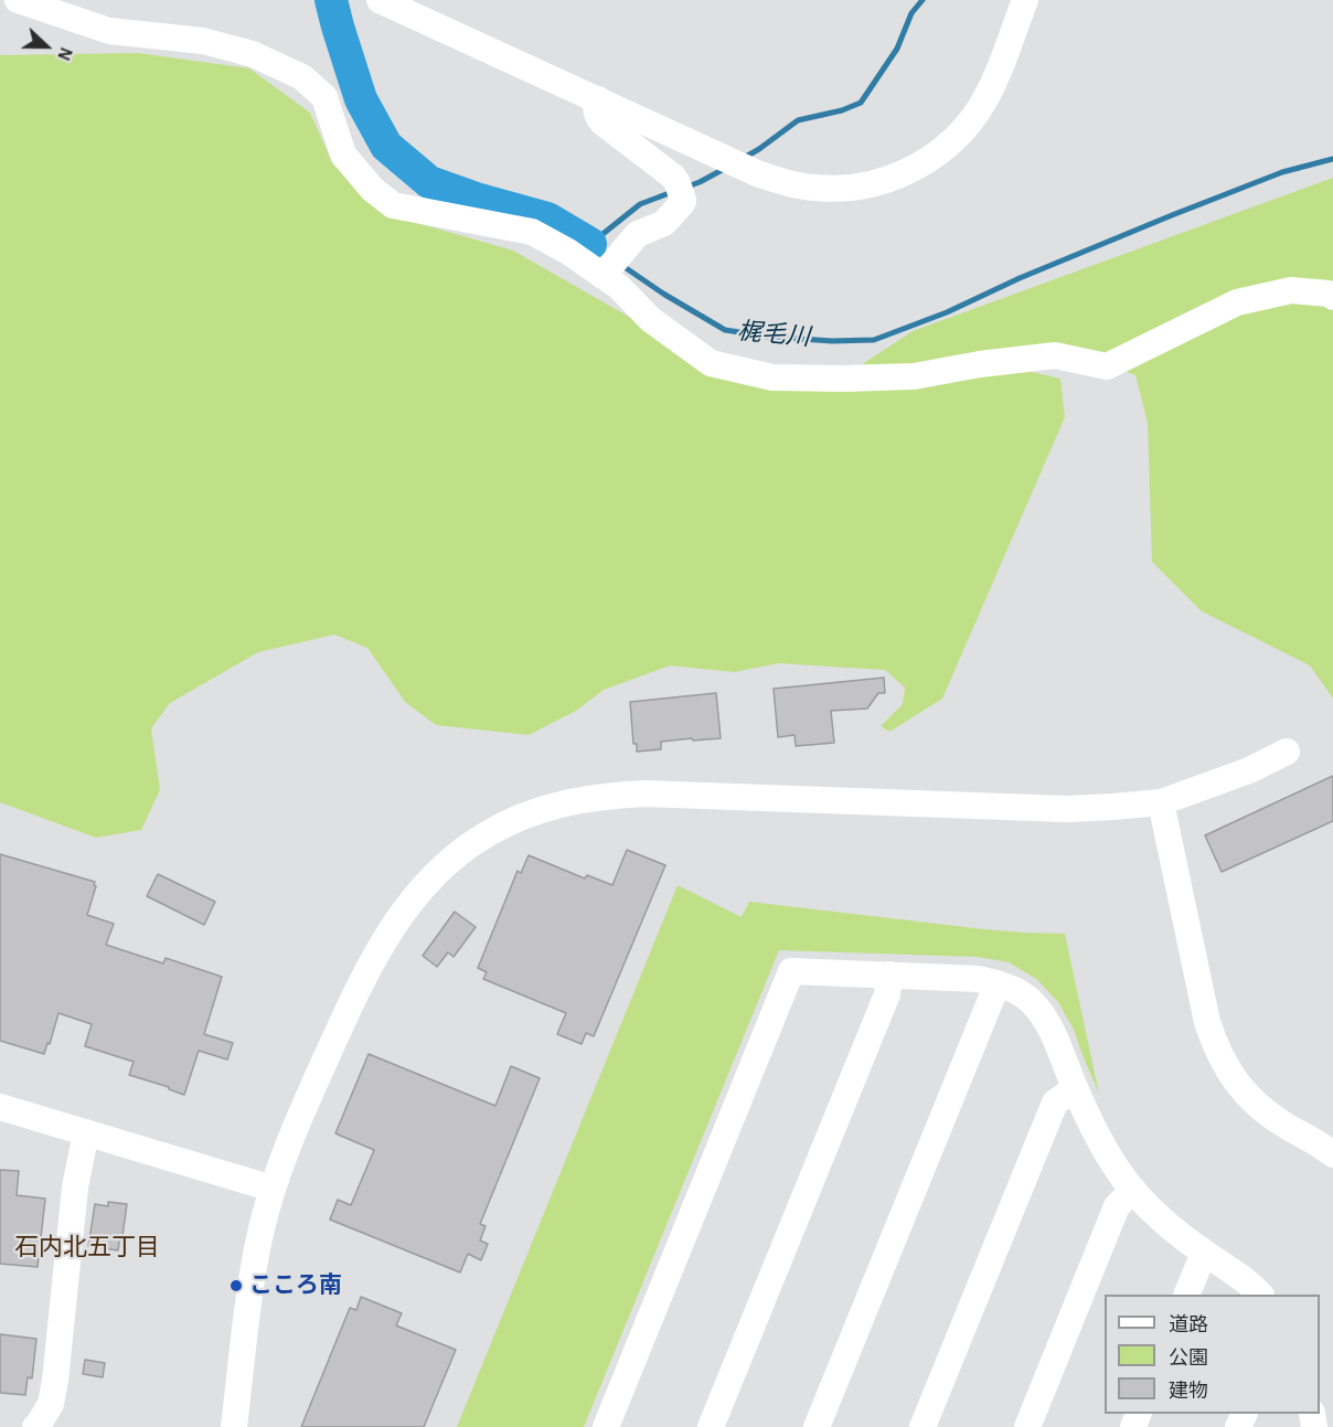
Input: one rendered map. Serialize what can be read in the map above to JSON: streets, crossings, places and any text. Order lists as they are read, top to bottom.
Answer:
{
  "districts": ["石内北五丁目"],
  "water": ["梶毛川"],
  "places": ["こころ南"],
  "legend": ["道路", "公園", "建物"],
  "north": "right"
}
